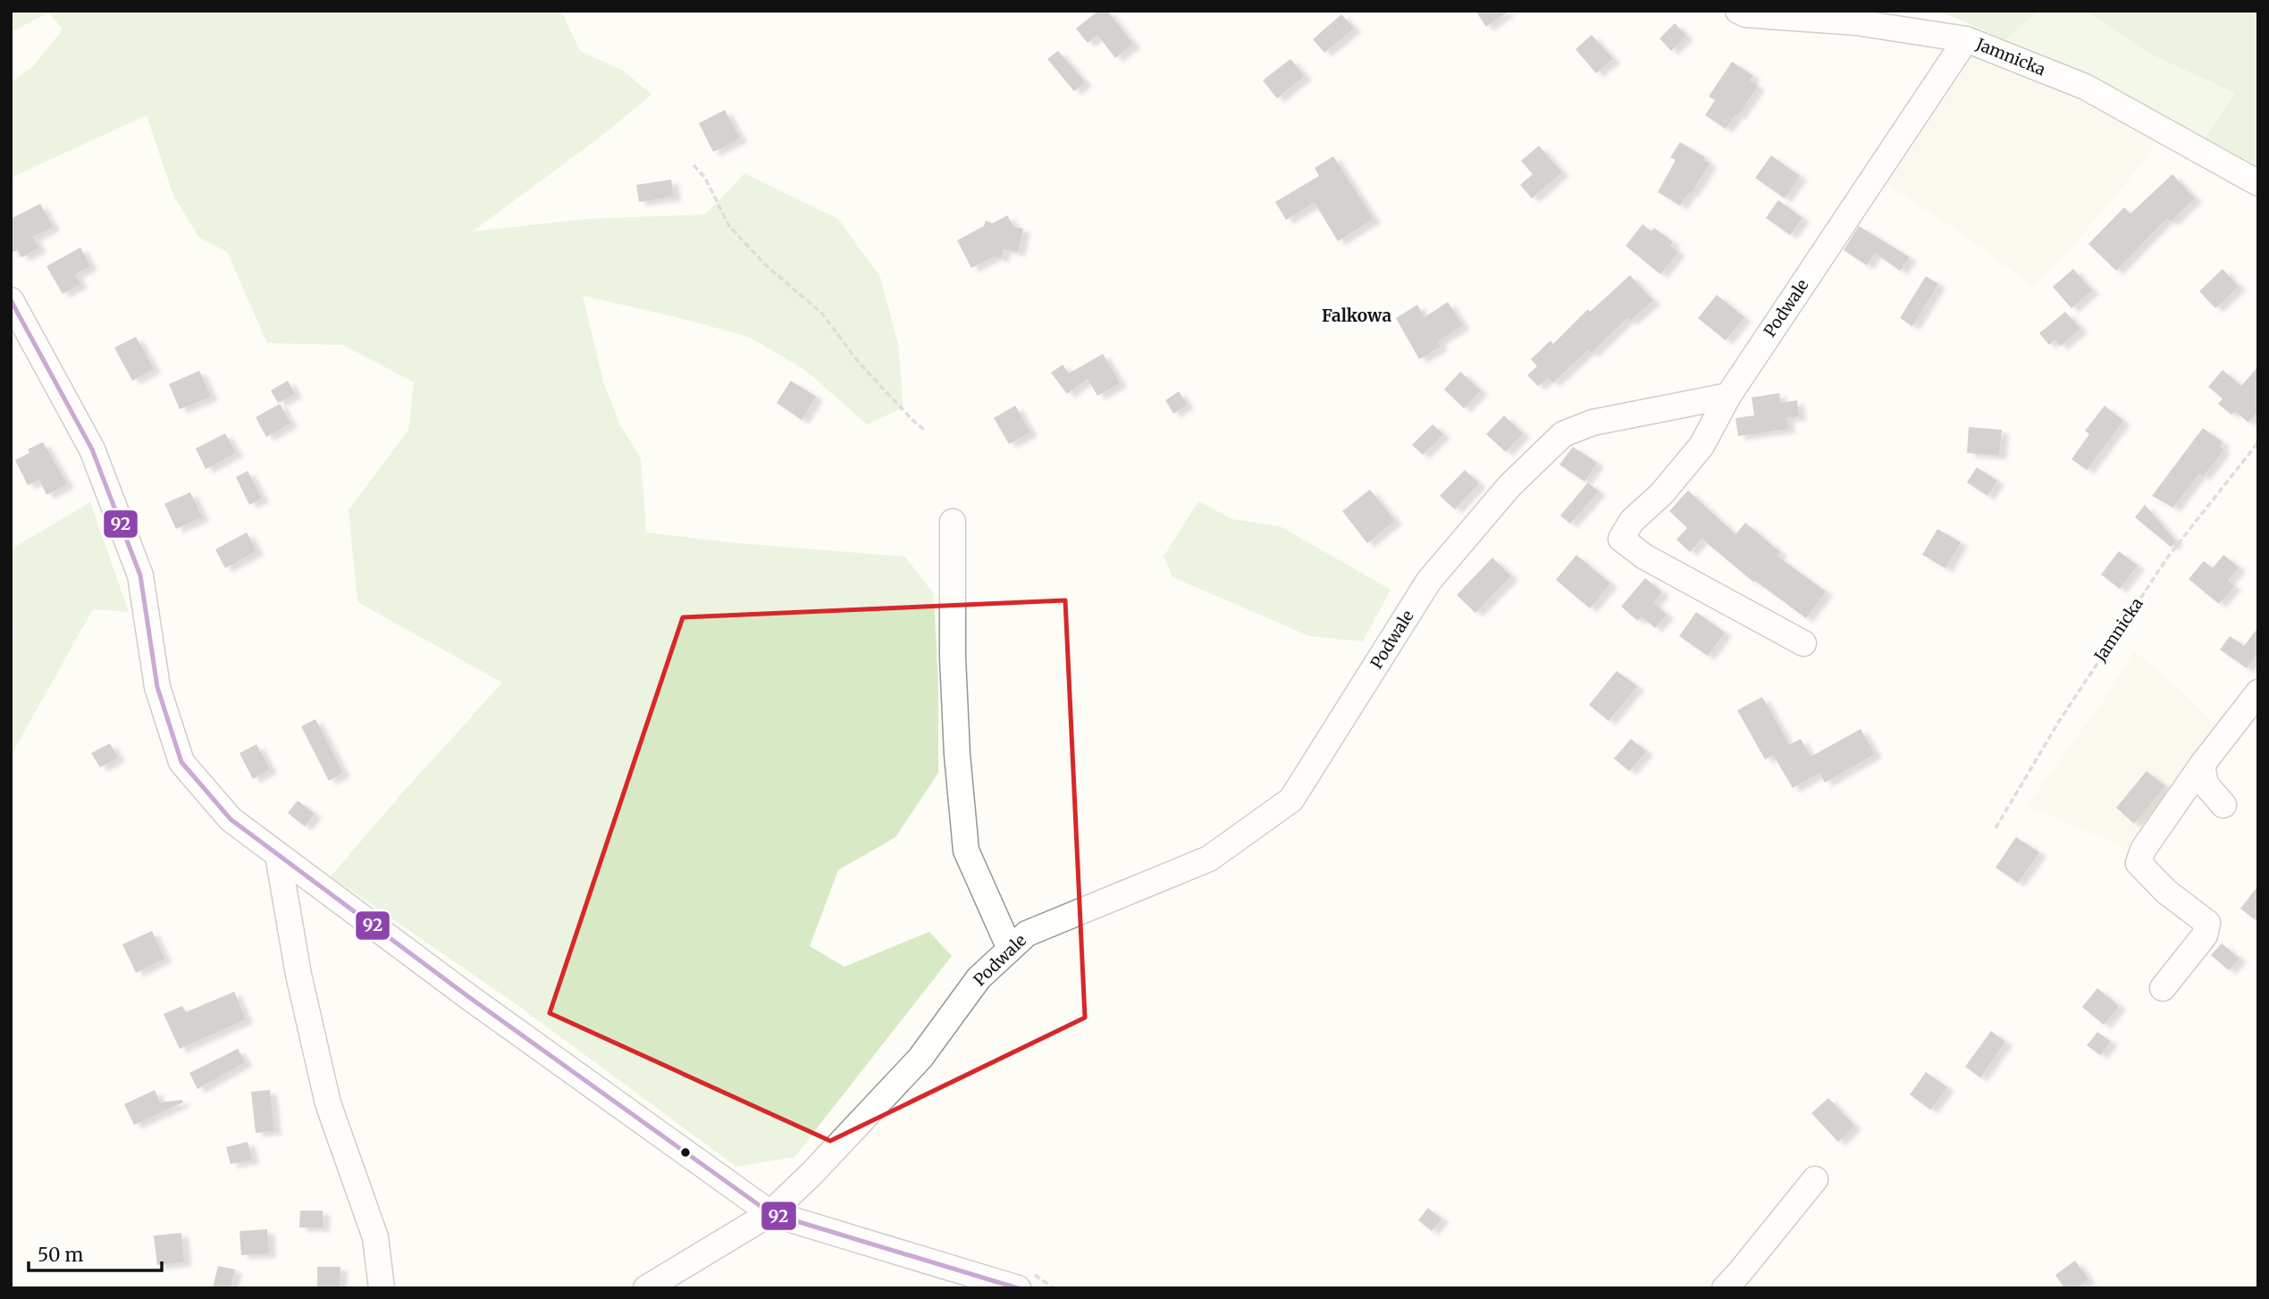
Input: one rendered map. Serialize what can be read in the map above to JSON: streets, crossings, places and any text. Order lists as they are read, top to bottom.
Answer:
{
  "streets": {
    "street": ["Jamnicka", "Podwale"]
  },
  "crossings": [
    ["Jamnicka", "Podwale"]
  ],
  "districts": ["Falkowa"],
  "lines": ["transit line 92"],
  "scale_bar": "50 m"
}
